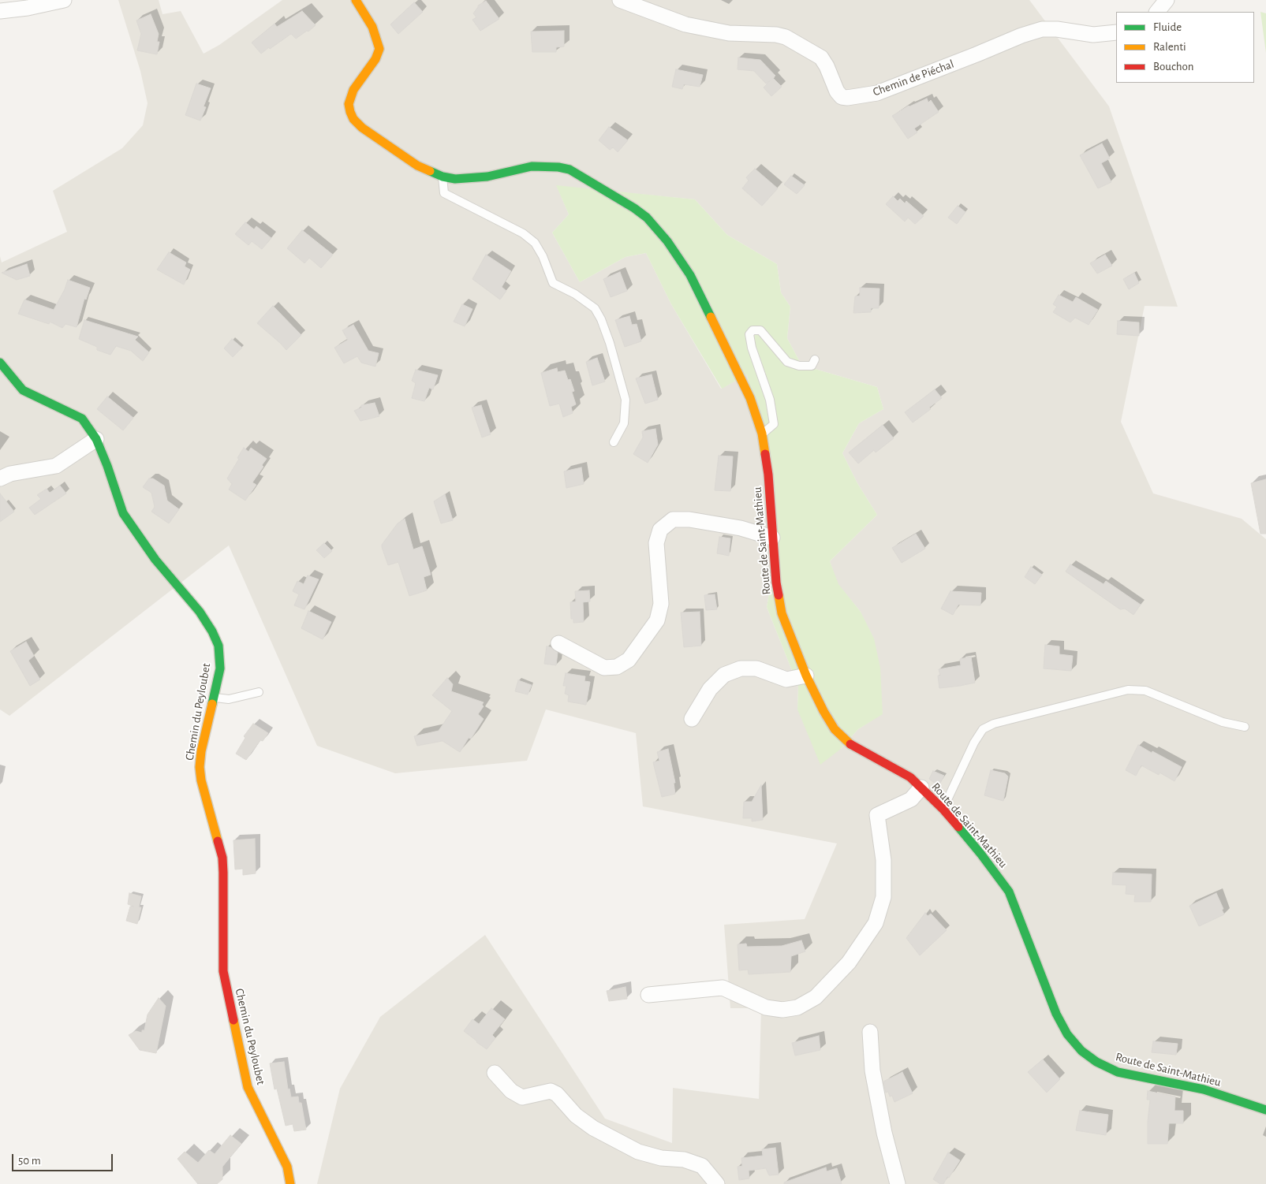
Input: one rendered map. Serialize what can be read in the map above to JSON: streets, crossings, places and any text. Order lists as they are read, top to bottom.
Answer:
{
  "streets": {
    "street": ["Chemin de Piéchal", "Route de Saint-Mathieu", "Chemin du Peyloubet"]
  },
  "legend": ["Fluide", "Ralenti", "Bouchon"],
  "scale_bar": "50 m"
}
